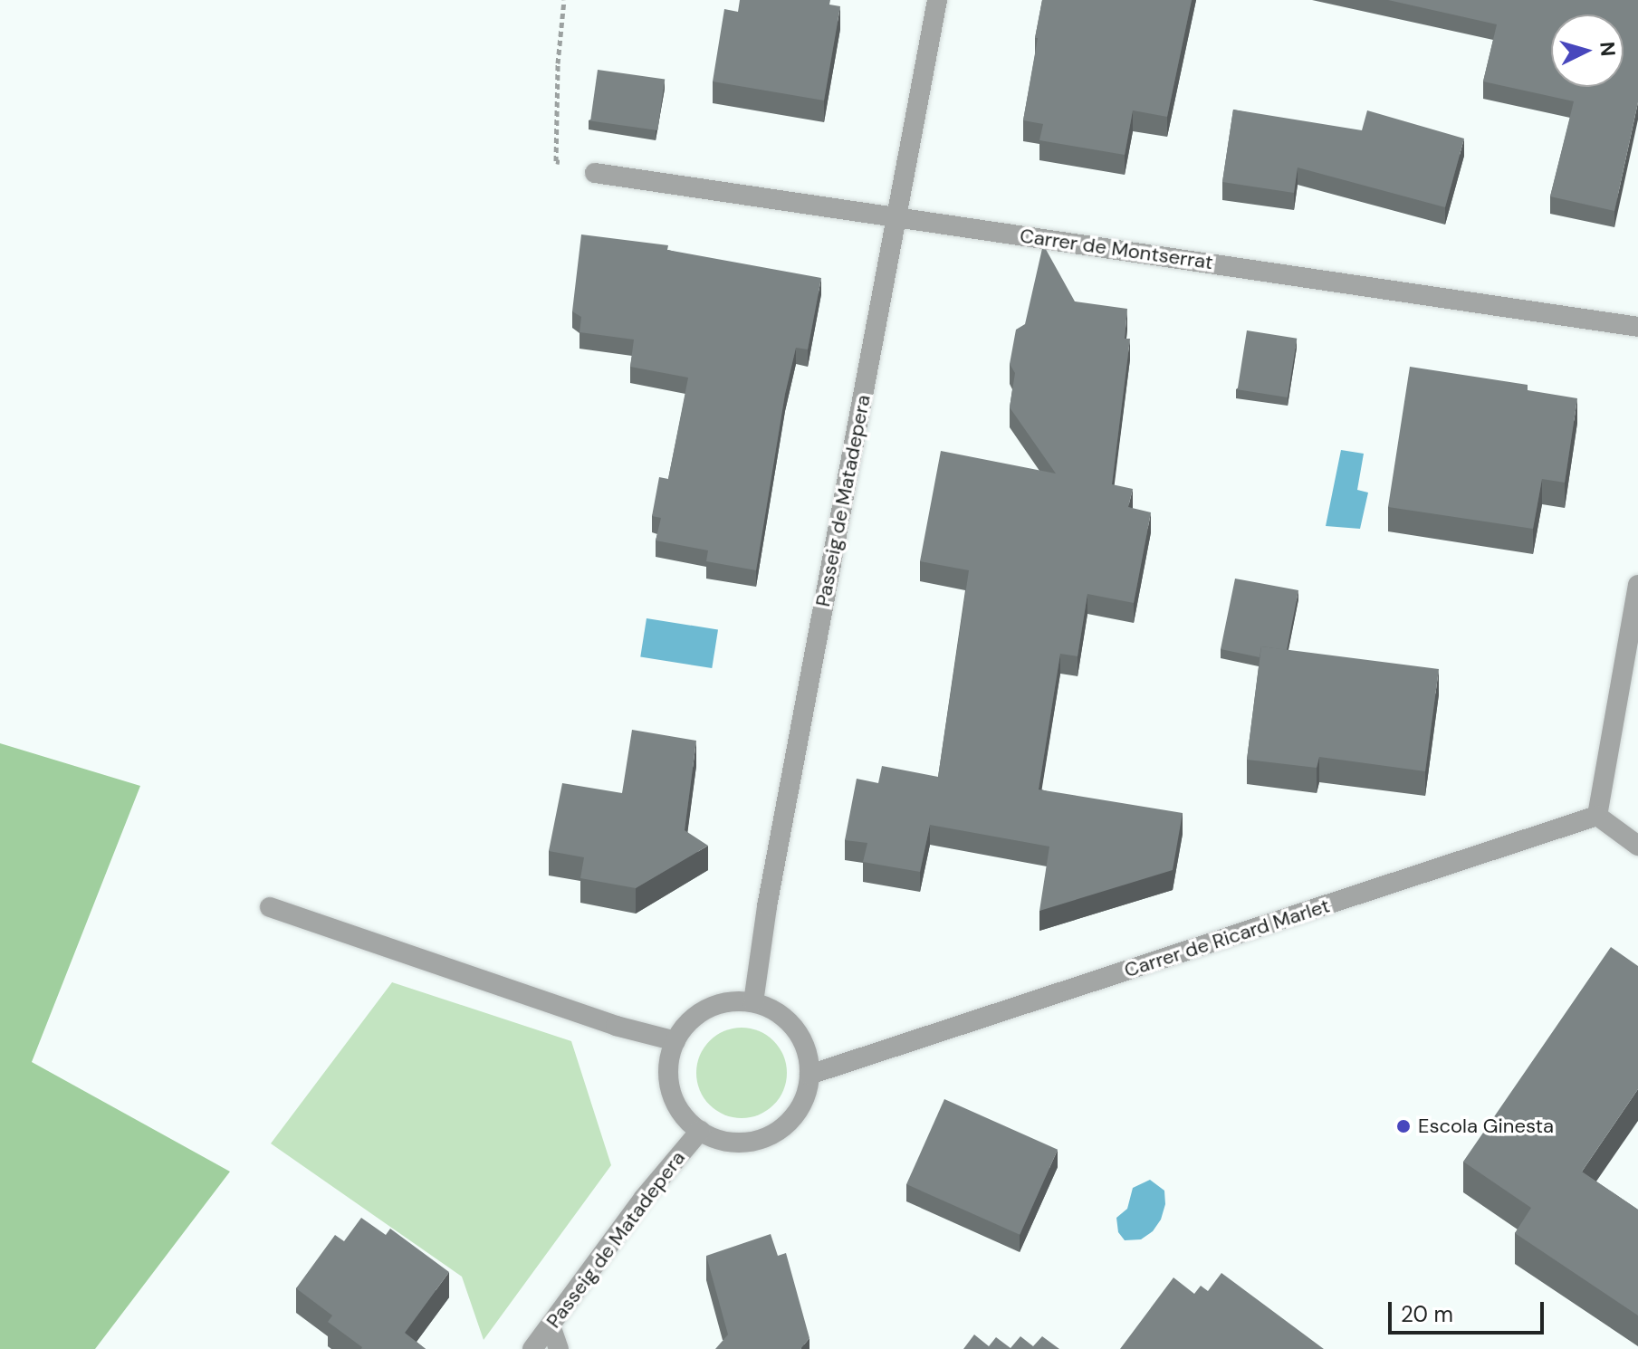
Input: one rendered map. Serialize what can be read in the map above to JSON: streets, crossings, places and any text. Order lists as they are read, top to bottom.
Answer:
{
  "streets": {
    "street": ["Carrer de Montserrat", "Passeig de Matadepera", "Carrer de Ricard Marlet"]
  },
  "crossings": [
    ["Carrer de Montserrat", "Passeig de Matadepera"],
    ["Passeig de Matadepera", "Carrer de Ricard Marlet"]
  ],
  "places": ["Escola Ginesta"],
  "scale_bar": "20 m",
  "north": "right"
}
